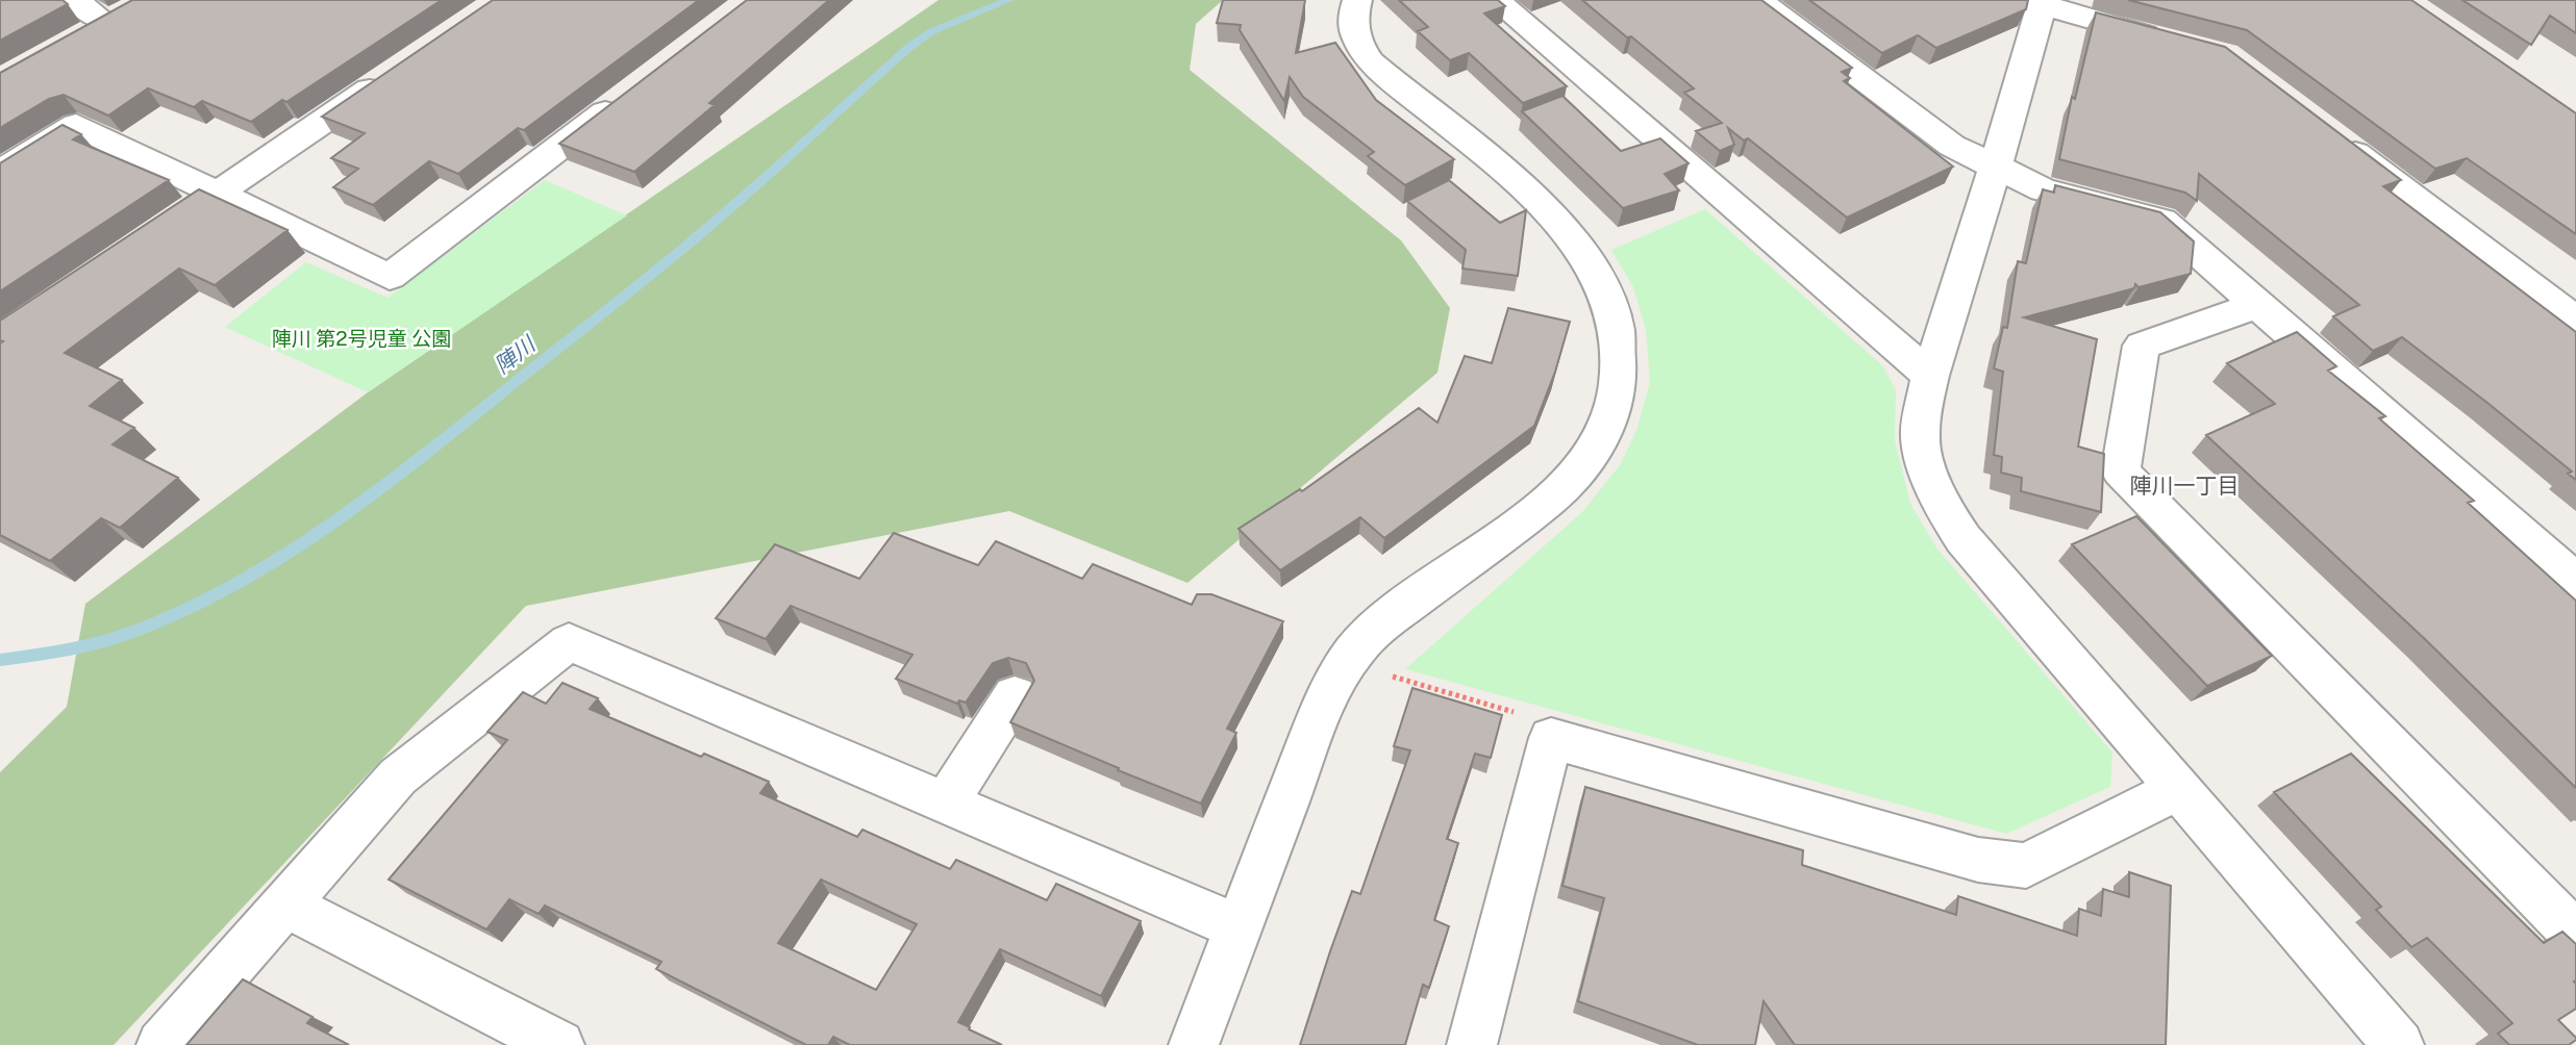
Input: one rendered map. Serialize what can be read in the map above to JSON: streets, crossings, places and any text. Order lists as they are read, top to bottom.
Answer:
{
  "districts": ["陣川一丁目"],
  "water": ["陣川"],
  "parks": ["陣川 第2号児童 公園"]
}
